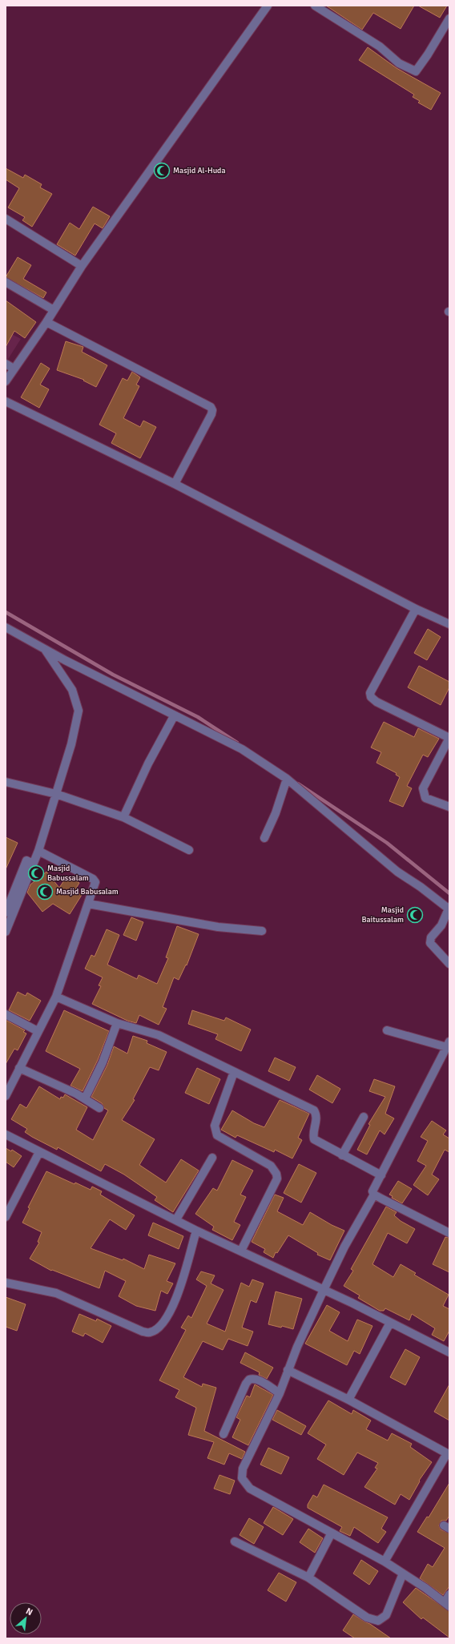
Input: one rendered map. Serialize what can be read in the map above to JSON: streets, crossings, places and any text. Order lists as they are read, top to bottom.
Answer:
{
  "places": {
    "mosque": [
      "Masjid Al-Huda",
      "Masjid Babussalam",
      "Masjid Babusalam",
      "Masjid Baitussalam"
    ]
  },
  "north": "top right"
}
